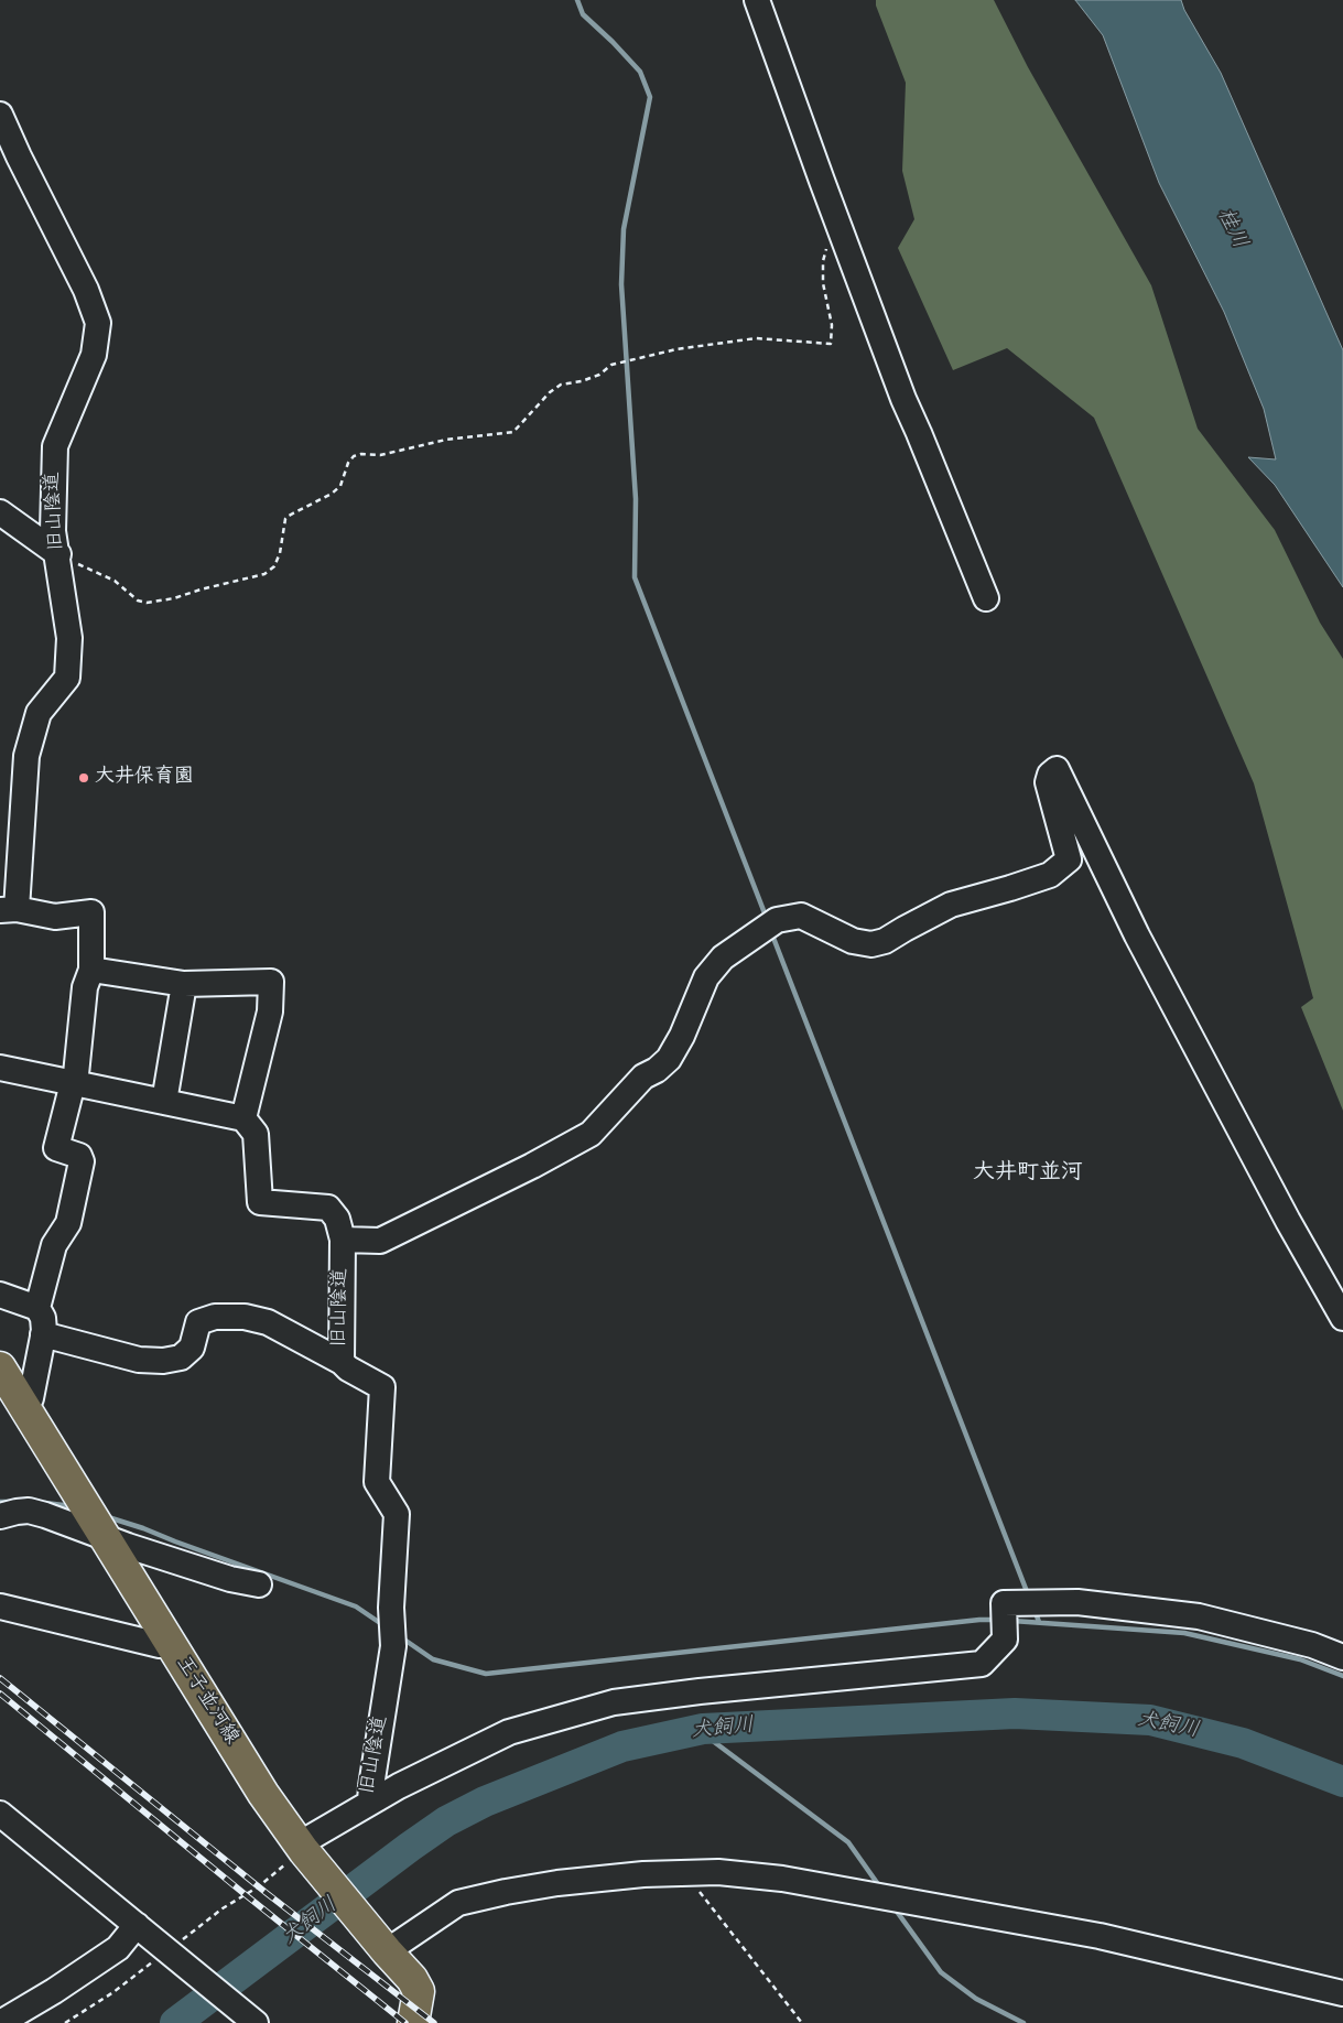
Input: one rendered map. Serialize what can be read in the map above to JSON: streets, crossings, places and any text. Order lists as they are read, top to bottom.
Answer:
{
  "streets": {
    "main road": ["王子並河線"],
    "street": ["旧山陰道"]
  },
  "crossings": [
    ["旧山陰道", "王子並河線"]
  ],
  "districts": ["大井町並河"],
  "water": ["桂川", "犬飼川"],
  "places": ["大井保育園"]
}
